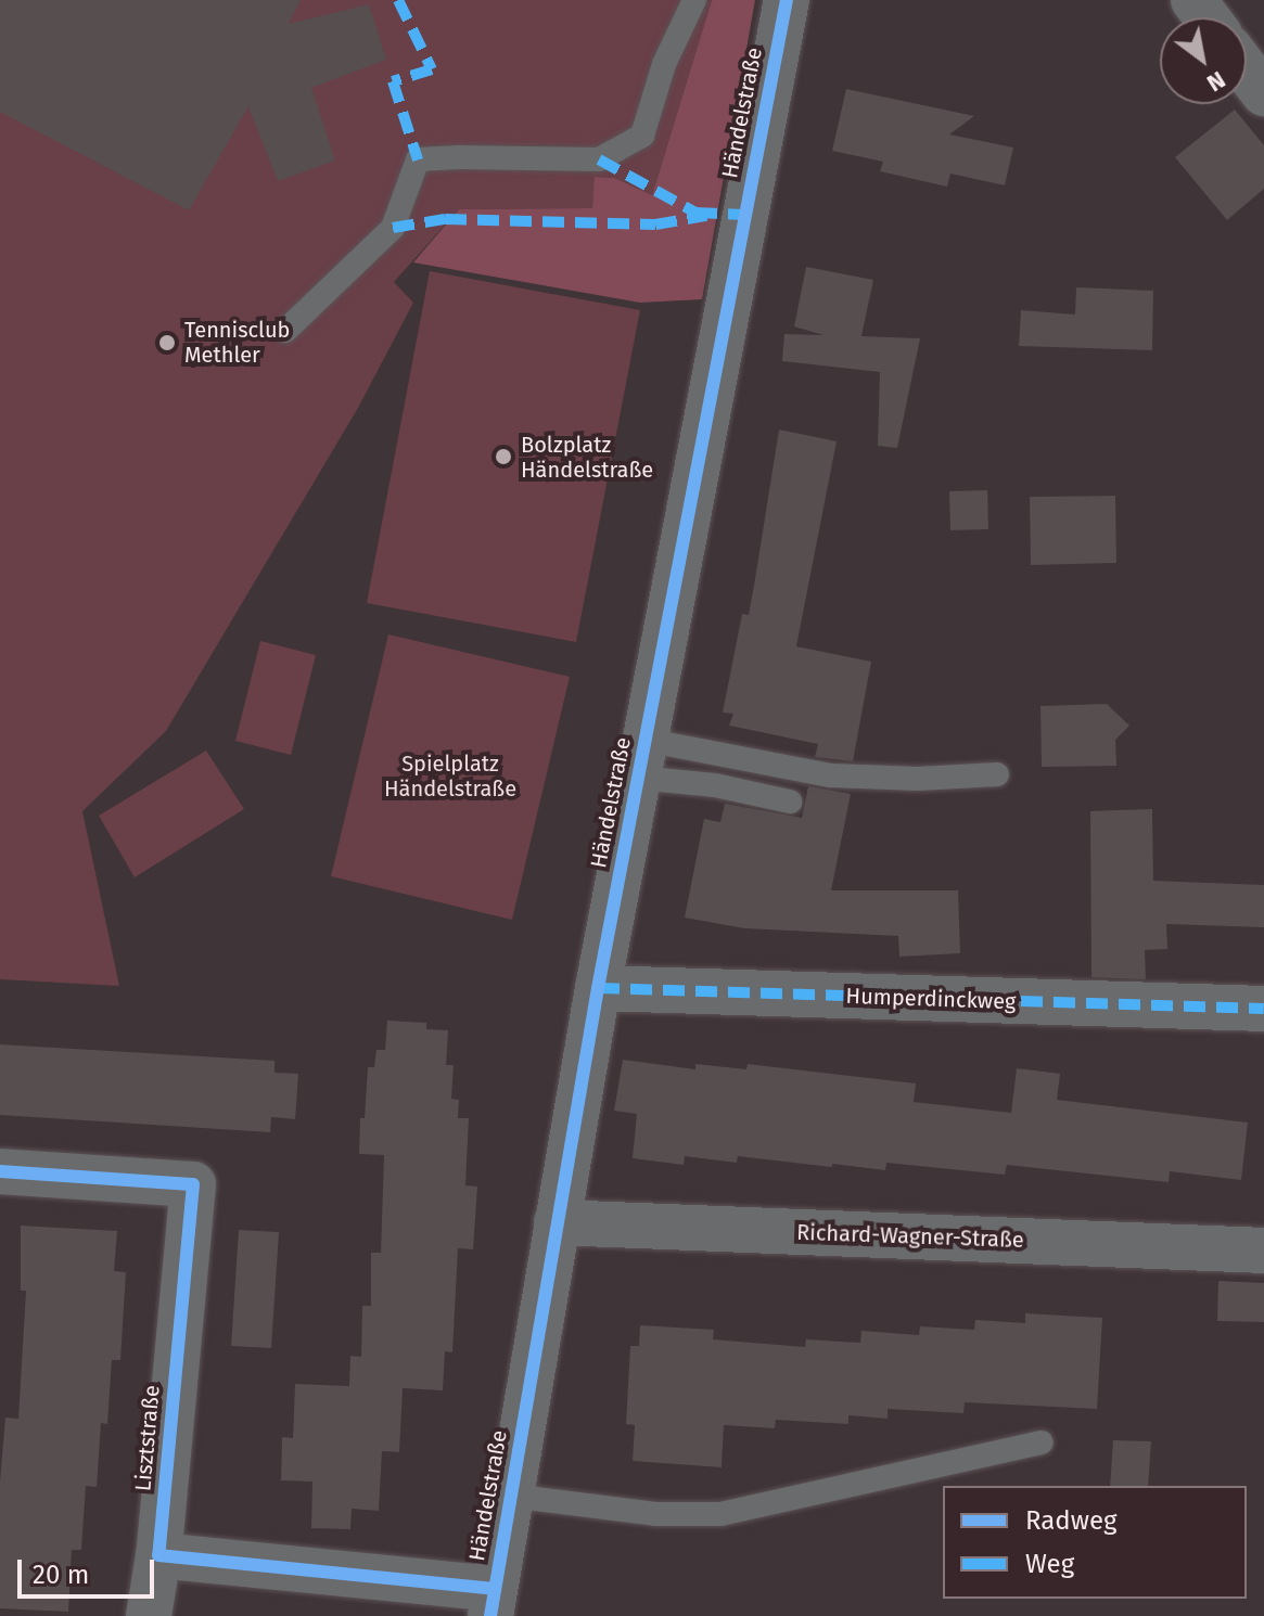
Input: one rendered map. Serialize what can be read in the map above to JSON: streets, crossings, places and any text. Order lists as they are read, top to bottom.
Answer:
{
  "streets": {
    "street": [
      "Händelstraße",
      "Humperdinckweg",
      "Richard-Wagner-Straße",
      "Lisztstraße"
    ]
  },
  "crossings": [
    ["Händelstraße", "Humperdinckweg"],
    ["Händelstraße", "Richard-Wagner-Straße"]
  ],
  "parks": ["Spielplatz Händelstraße"],
  "places": ["Tennisclub Methler", "Bolzplatz Händelstraße"],
  "legend": ["Radweg", "Weg"],
  "scale_bar": "20 m",
  "north": "bottom right"
}
